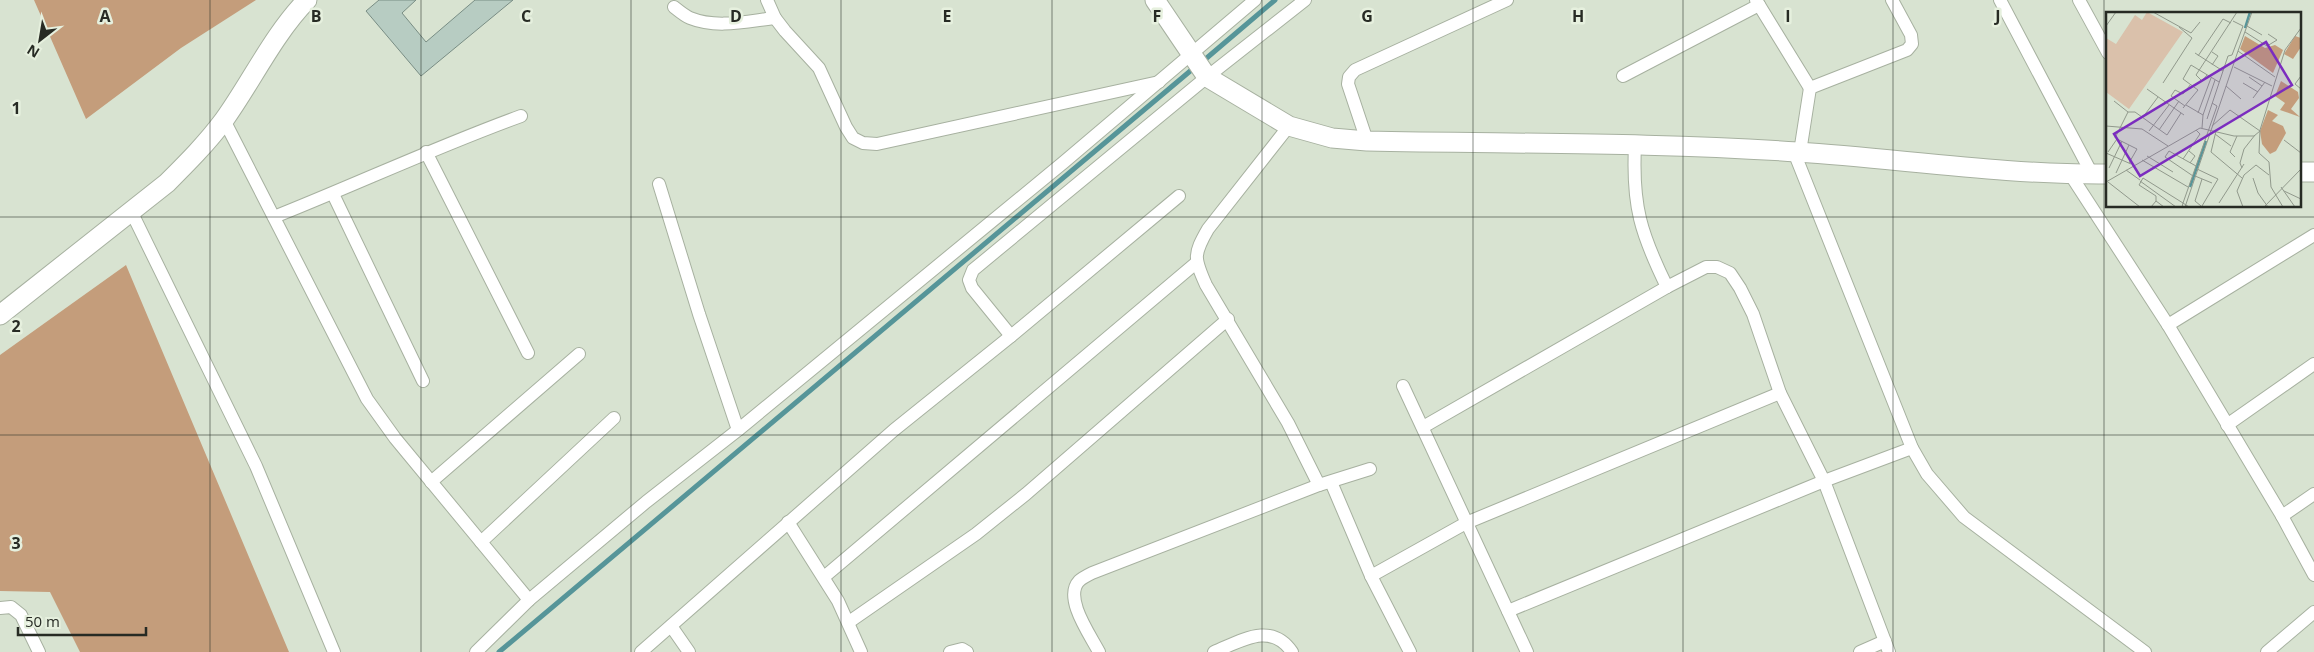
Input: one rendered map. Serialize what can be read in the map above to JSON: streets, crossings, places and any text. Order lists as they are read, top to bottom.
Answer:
{
  "scale_bar": "50 m",
  "north": "bottom left",
  "grid": {
    "columns": [
      "A",
      "B",
      "C",
      "D",
      "E",
      "F",
      "G",
      "H",
      "I",
      "J"
    ],
    "rows": ["1", "2", "3"]
  }
}
